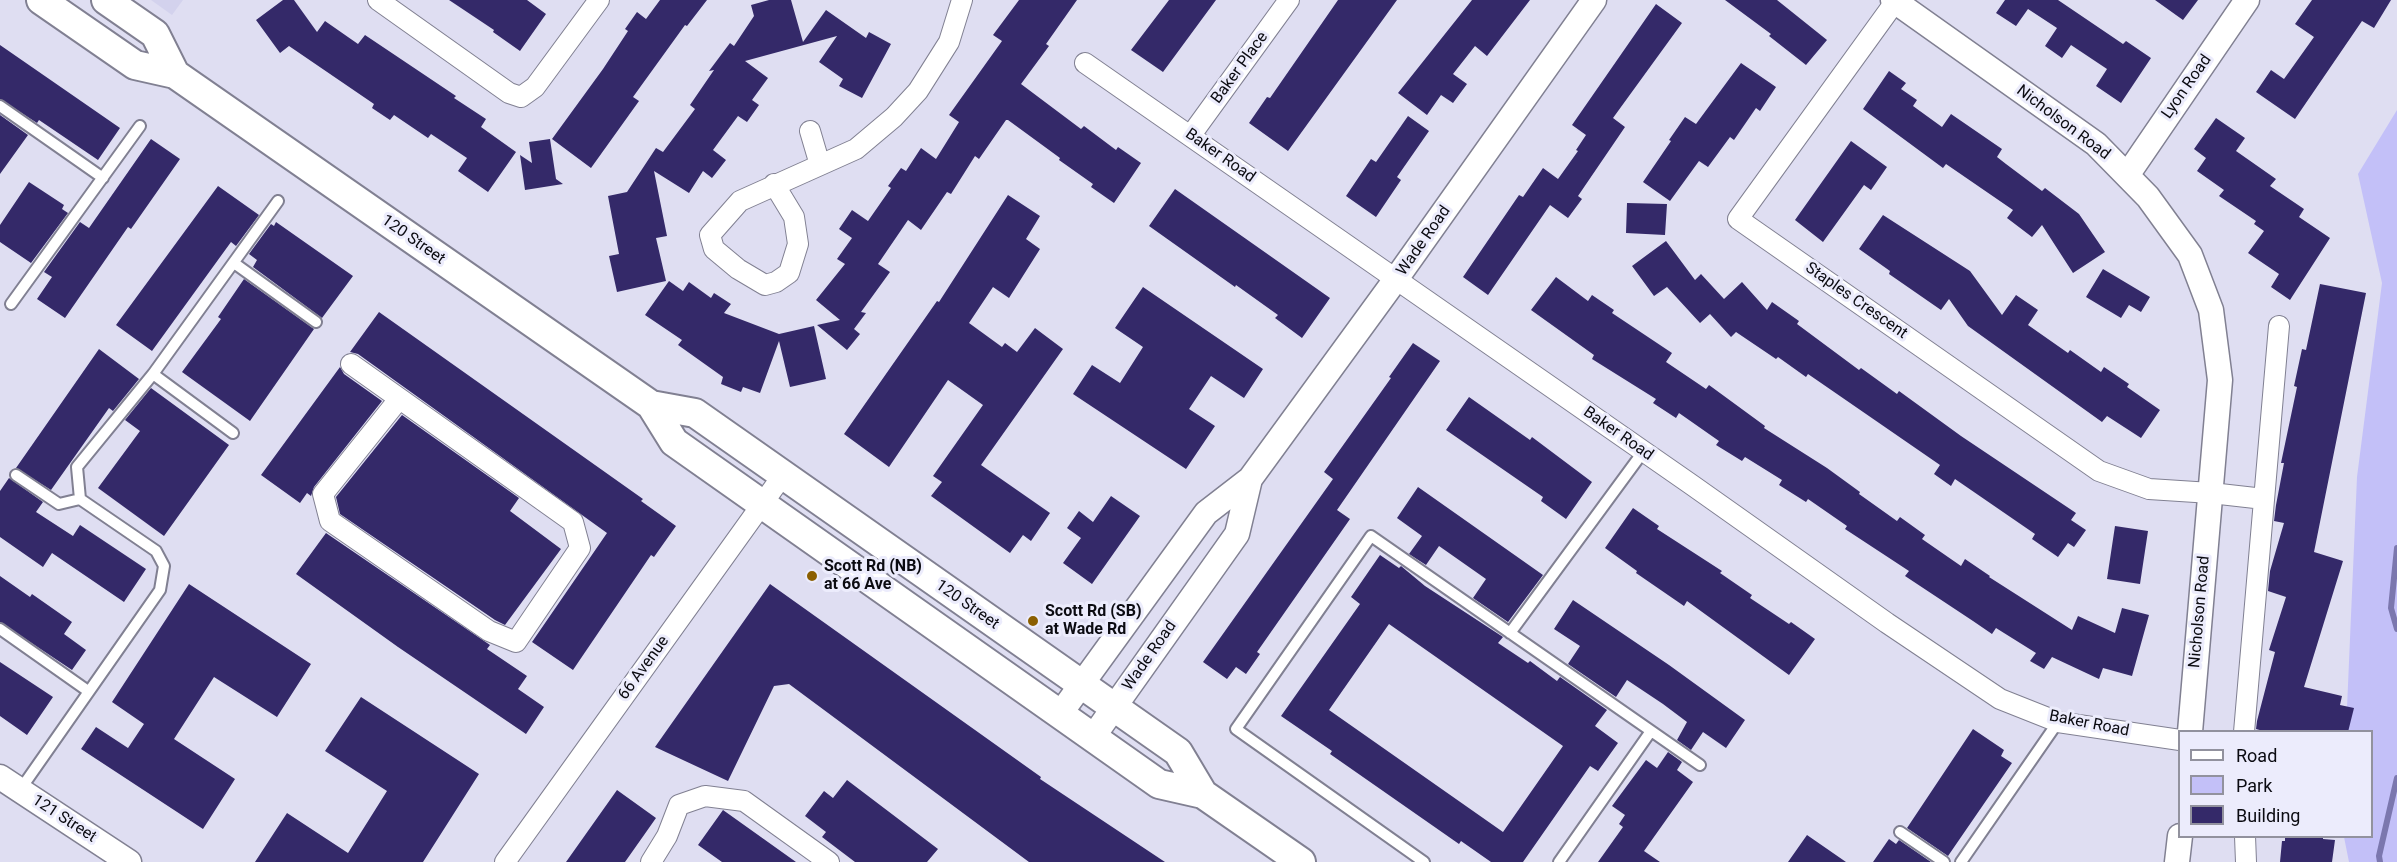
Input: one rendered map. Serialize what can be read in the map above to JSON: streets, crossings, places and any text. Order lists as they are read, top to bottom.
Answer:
{
  "streets": {
    "main road": ["120 Street"],
    "street": [
      "Baker Place",
      "Lyon Road",
      "Nicholson Road",
      "Baker Road",
      "Wade Road",
      "Staples Crescent",
      "66 Avenue",
      "121 Street"
    ]
  },
  "crossings": [
    ["Baker Place", "Baker Road"],
    ["Lyon Road", "Nicholson Road"],
    ["Nicholson Road", "Staples Crescent"],
    ["Baker Road", "Wade Road"],
    ["120 Street", "Wade Road"],
    ["120 Street", "66 Avenue"]
  ],
  "places": ["Scott Rd (NB) at 66 Ave", "Scott Rd (SB) at Wade Rd"],
  "legend": ["Road", "Park", "Building"]
}
